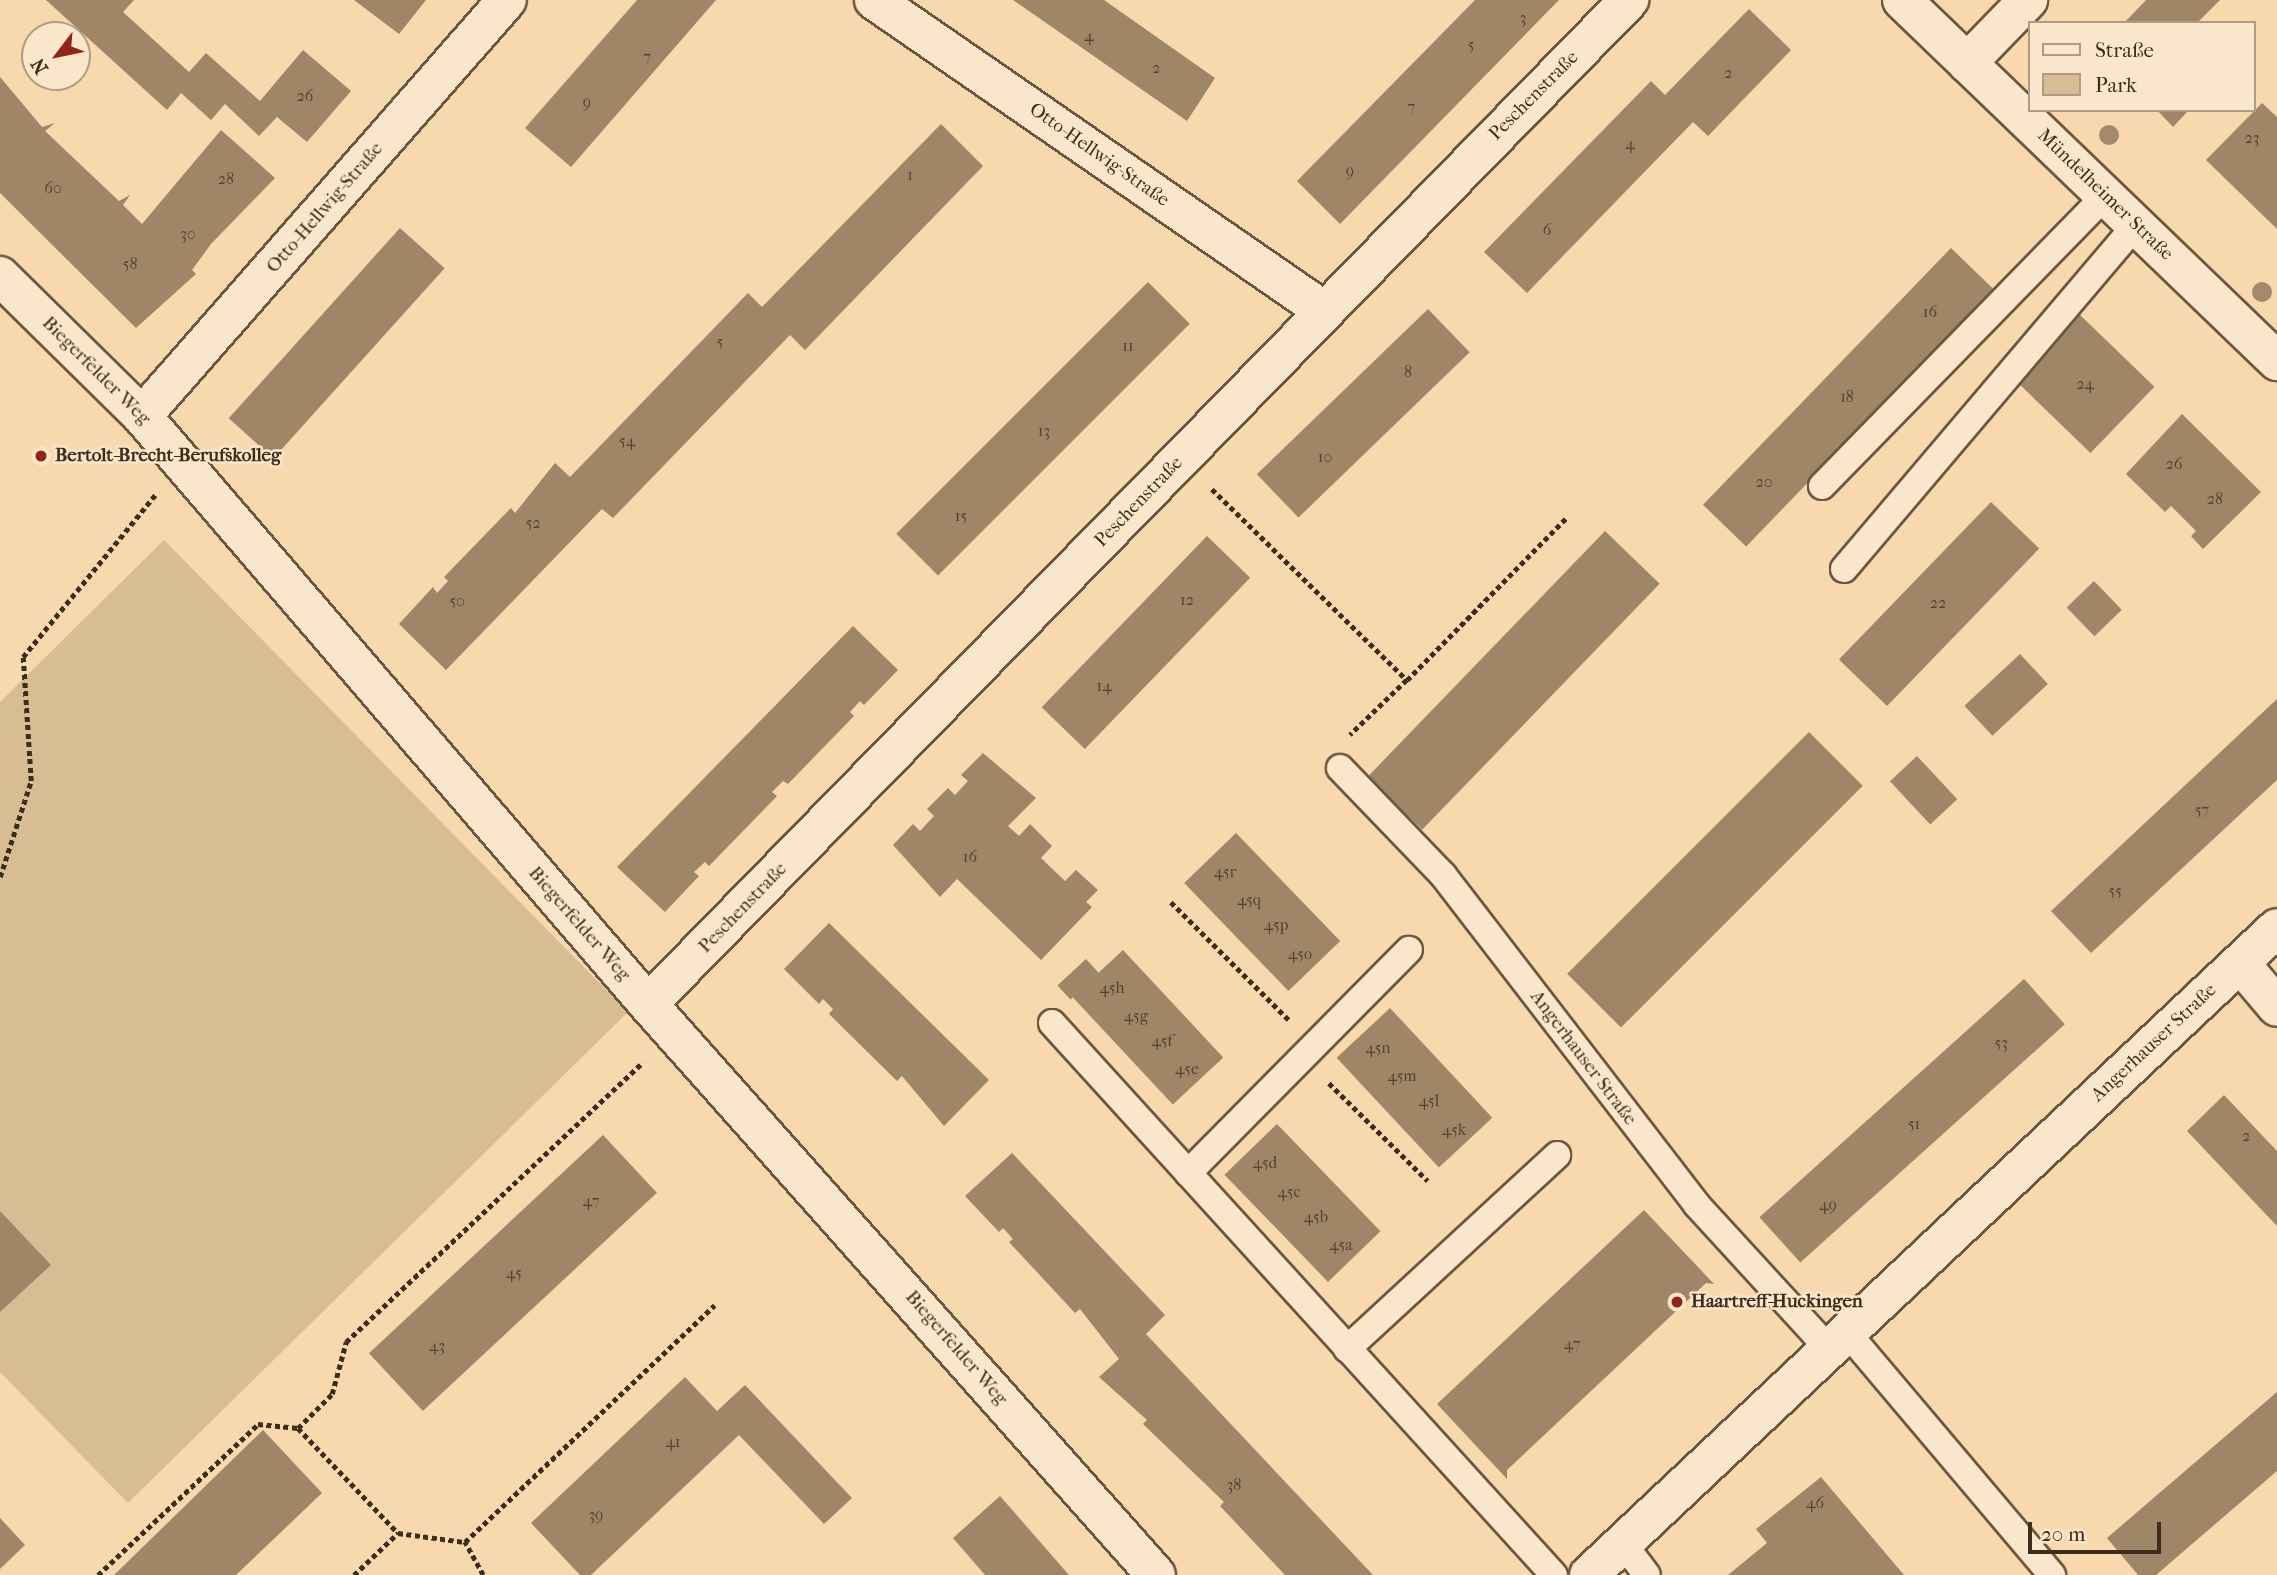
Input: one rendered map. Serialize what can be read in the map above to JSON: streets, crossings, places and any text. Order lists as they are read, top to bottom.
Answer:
{
  "streets": {
    "street": [
      "Peschenstraße",
      "Otto-Hellwig-Straße",
      "Mündelheimer Straße",
      "Biegerfelder Weg",
      "Angerhauser Straße"
    ]
  },
  "crossings": [
    ["Peschenstraße", "Otto-Hellwig-Straße"],
    ["Peschenstraße", "Biegerfelder Weg"],
    ["Otto-Hellwig-Straße", "Biegerfelder Weg"]
  ],
  "places": ["Bertolt-Brecht-Berufskolleg", "Haartreff-Huckingen"],
  "house_numbers": [
    "3",
    "4",
    "5",
    "7",
    "2",
    "2",
    "26",
    "9",
    "7",
    "23",
    "4",
    "9",
    "1",
    "28",
    "60",
    "6",
    "30",
    "58",
    "16",
    "5",
    "11",
    "8",
    "24",
    "18",
    "13",
    "54",
    "10",
    "26",
    "20",
    "28",
    "15",
    "52",
    "12",
    "50",
    "22",
    "14",
    "57",
    "16",
    "45r",
    "55",
    "45q",
    "45p",
    "45o",
    "45h",
    "45g",
    "45f",
    "53",
    "45n",
    "45e",
    "45m",
    "45l",
    "51",
    "45k",
    "2",
    "45d",
    "45c",
    "47",
    "49",
    "45b",
    "45a",
    "45",
    "47",
    "43",
    "41",
    "38",
    "46",
    "39"
  ],
  "legend": ["Straße", "Park"],
  "scale_bar": "20 m",
  "north": "bottom left"
}
